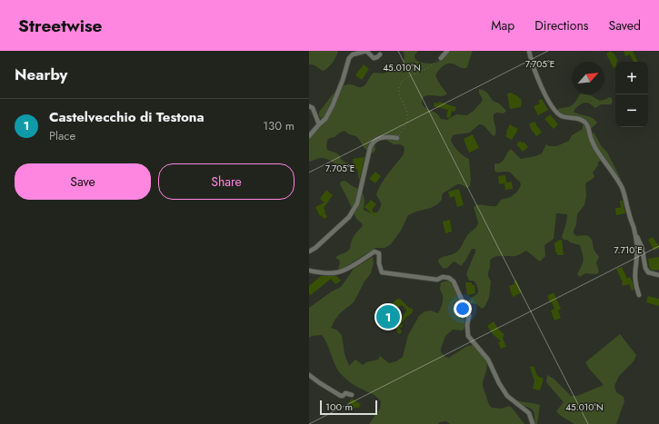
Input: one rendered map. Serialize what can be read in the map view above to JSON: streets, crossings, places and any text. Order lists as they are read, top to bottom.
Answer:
{
  "scale_bar": "100 m",
  "north": "top right",
  "page": {
    "header": "Streetwise",
    "nav": ["Map", "Directions", "Saved"],
    "heading": "Nearby",
    "map_buttons": ["+", "−"],
    "list": [
      {
        "mark": "1",
        "name": "Castelvecchio di Testona",
        "note": "Place",
        "value": "130 m"
      }
    ],
    "buttons": ["Save", "Share"],
    "pins": "1",
    "scale": "100 m"
  },
  "coordinates": ["7.705°E", "45.010°N", "7.710°E"]
}
